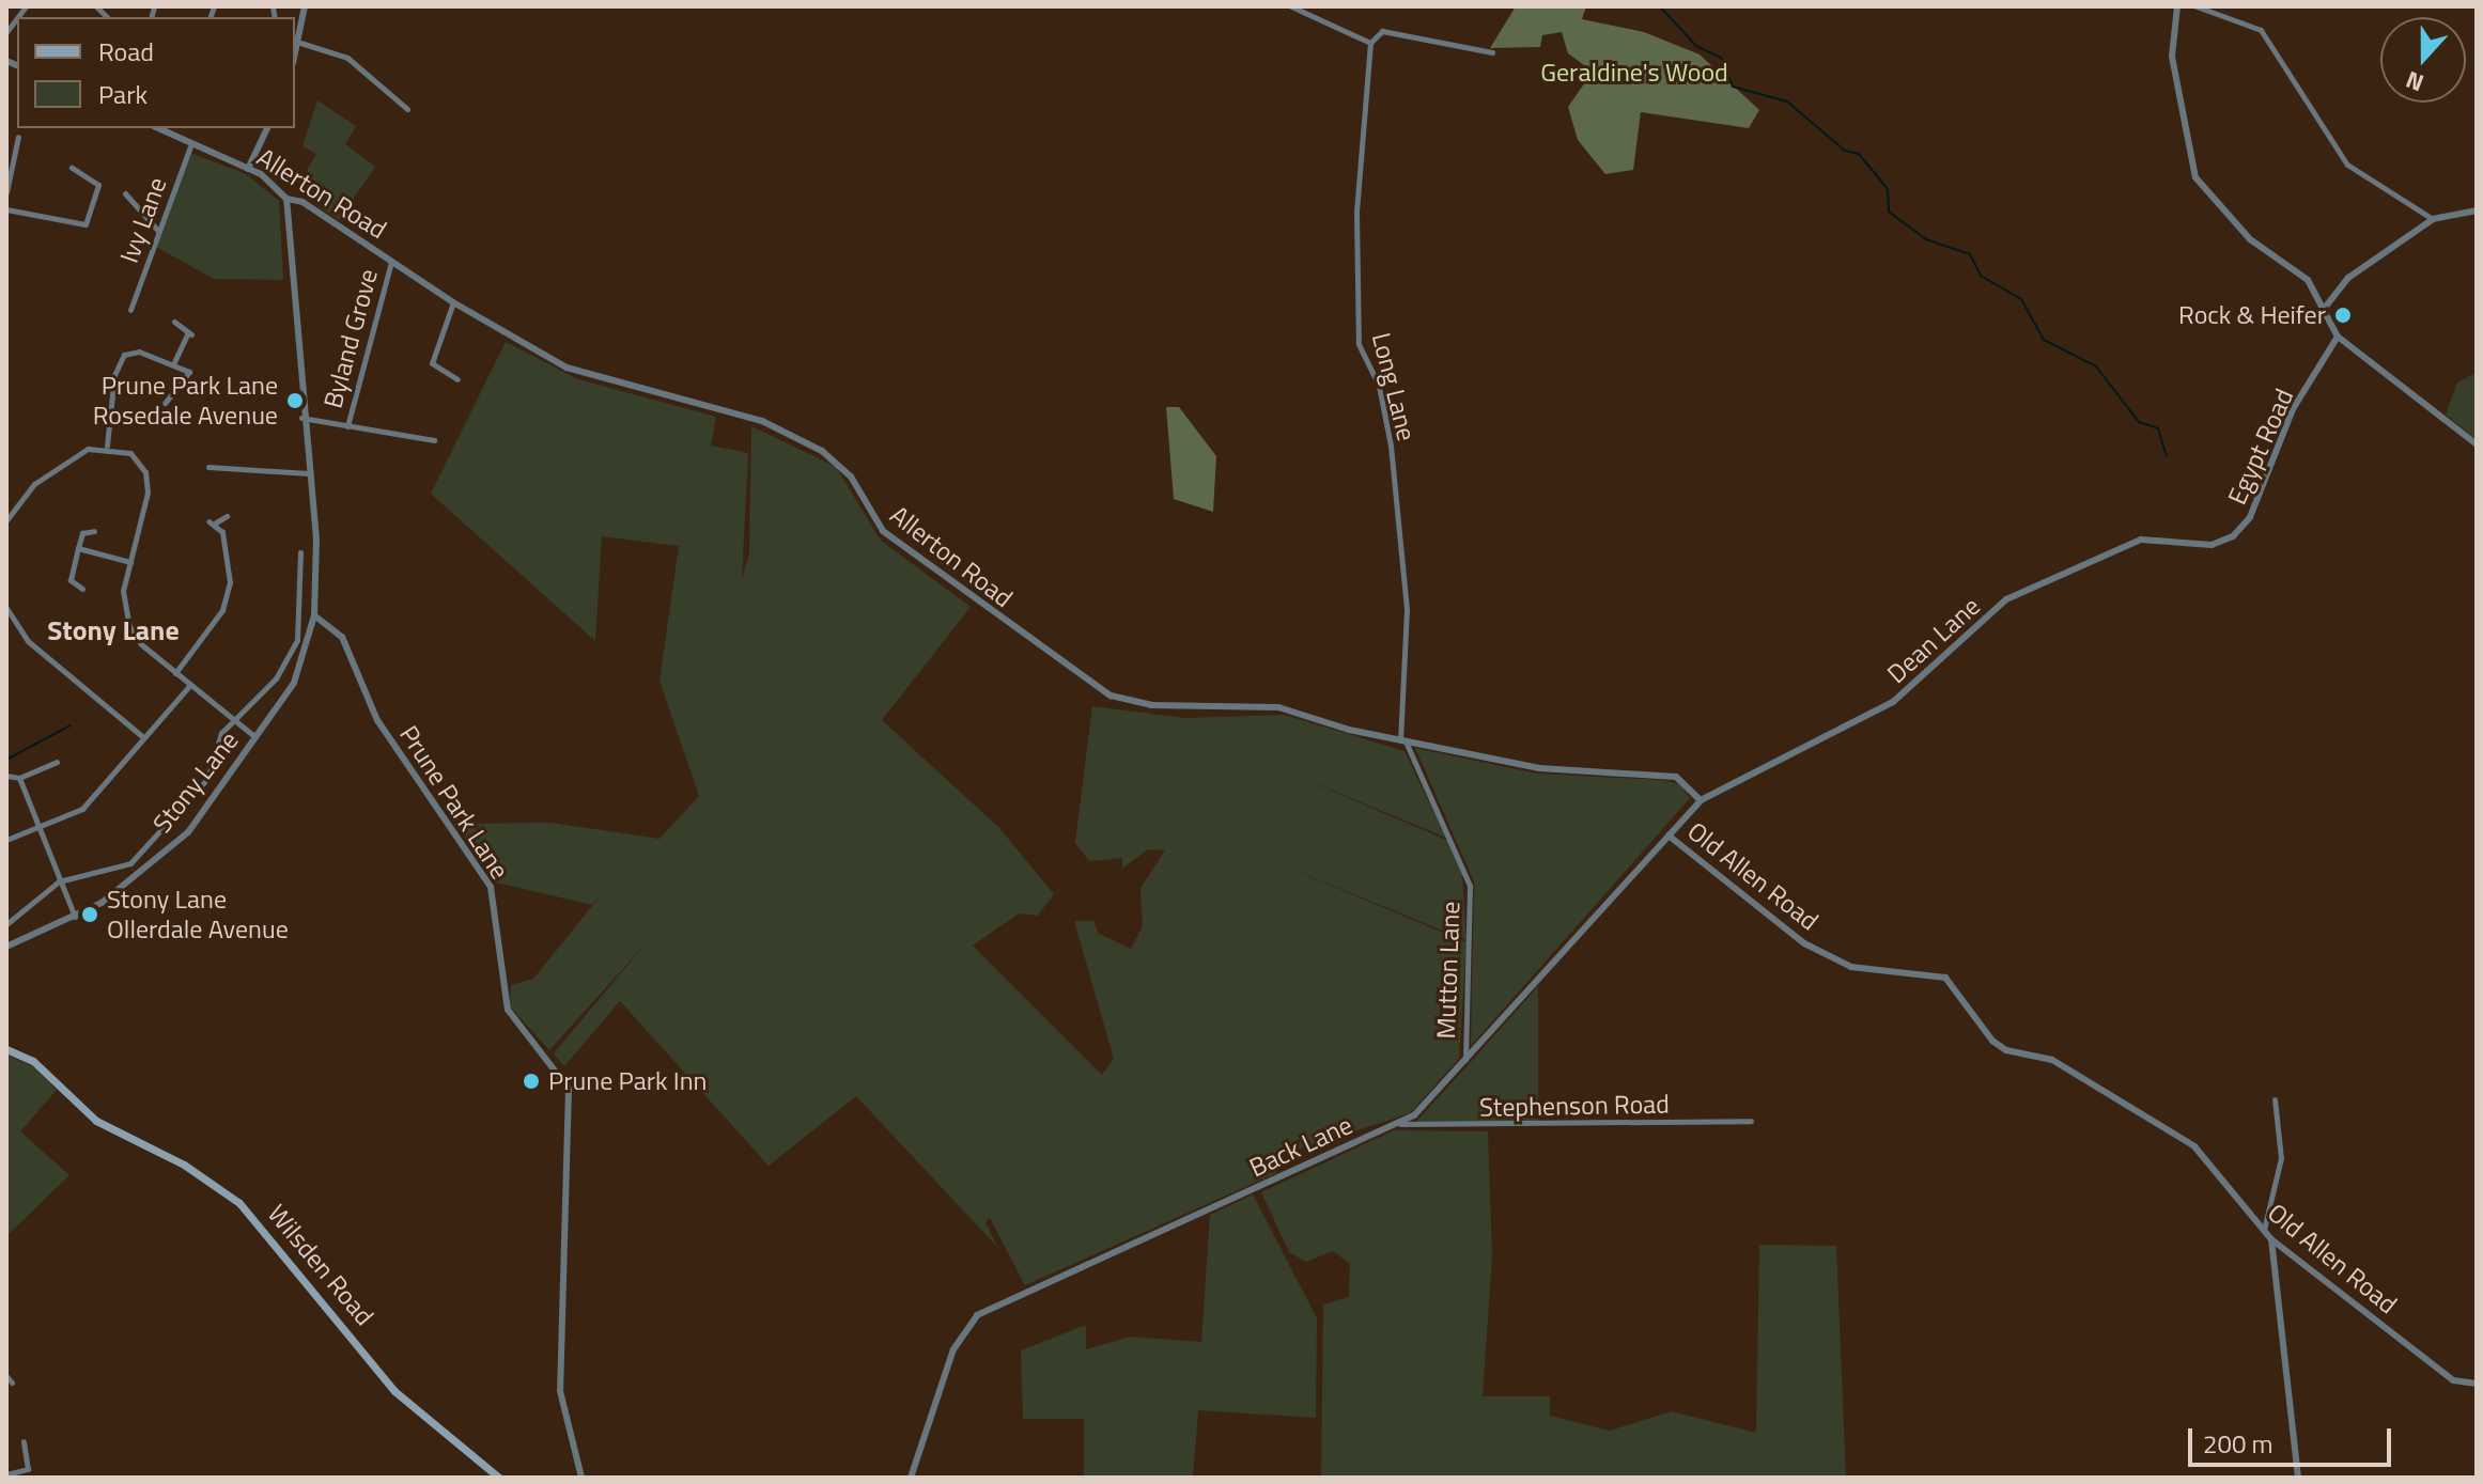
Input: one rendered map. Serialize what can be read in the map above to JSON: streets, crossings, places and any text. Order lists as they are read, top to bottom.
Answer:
{
  "streets": {
    "main road": ["Wilsden Road"],
    "street": [
      "Allerton Road",
      "Ivy Lane",
      "Byland Grove",
      "Long Lane",
      "Egypt Road",
      "Dean Lane",
      "Stony Lane",
      "Prune Park Lane",
      "Old Allen Road",
      "Mutton Lane",
      "Stephenson Road",
      "Back Lane"
    ]
  },
  "crossings": [
    ["Allerton Road", "Ivy Lane"],
    ["Allerton Road", "Byland Grove"],
    ["Allerton Road", "Long Lane"],
    ["Allerton Road", "Dean Lane"],
    ["Allerton Road", "Mutton Lane"],
    ["Allerton Road", "Back Lane"],
    ["Long Lane", "Mutton Lane"],
    ["Egypt Road", "Dean Lane"],
    ["Dean Lane", "Back Lane"],
    ["Stony Lane", "Prune Park Lane"],
    ["Old Allen Road", "Back Lane"],
    ["Mutton Lane", "Back Lane"],
    ["Stephenson Road", "Back Lane"]
  ],
  "districts": ["Stony Lane"],
  "parks": ["Geraldine's Wood"],
  "places": [
    "Rock & Heifer",
    "Prune Park Lane Rosedale Avenue",
    "Stony Lane Ollerdale Avenue",
    "Prune Park Inn"
  ],
  "legend": ["Road", "Park"],
  "scale_bar": "200 m",
  "north": "bottom"
}
